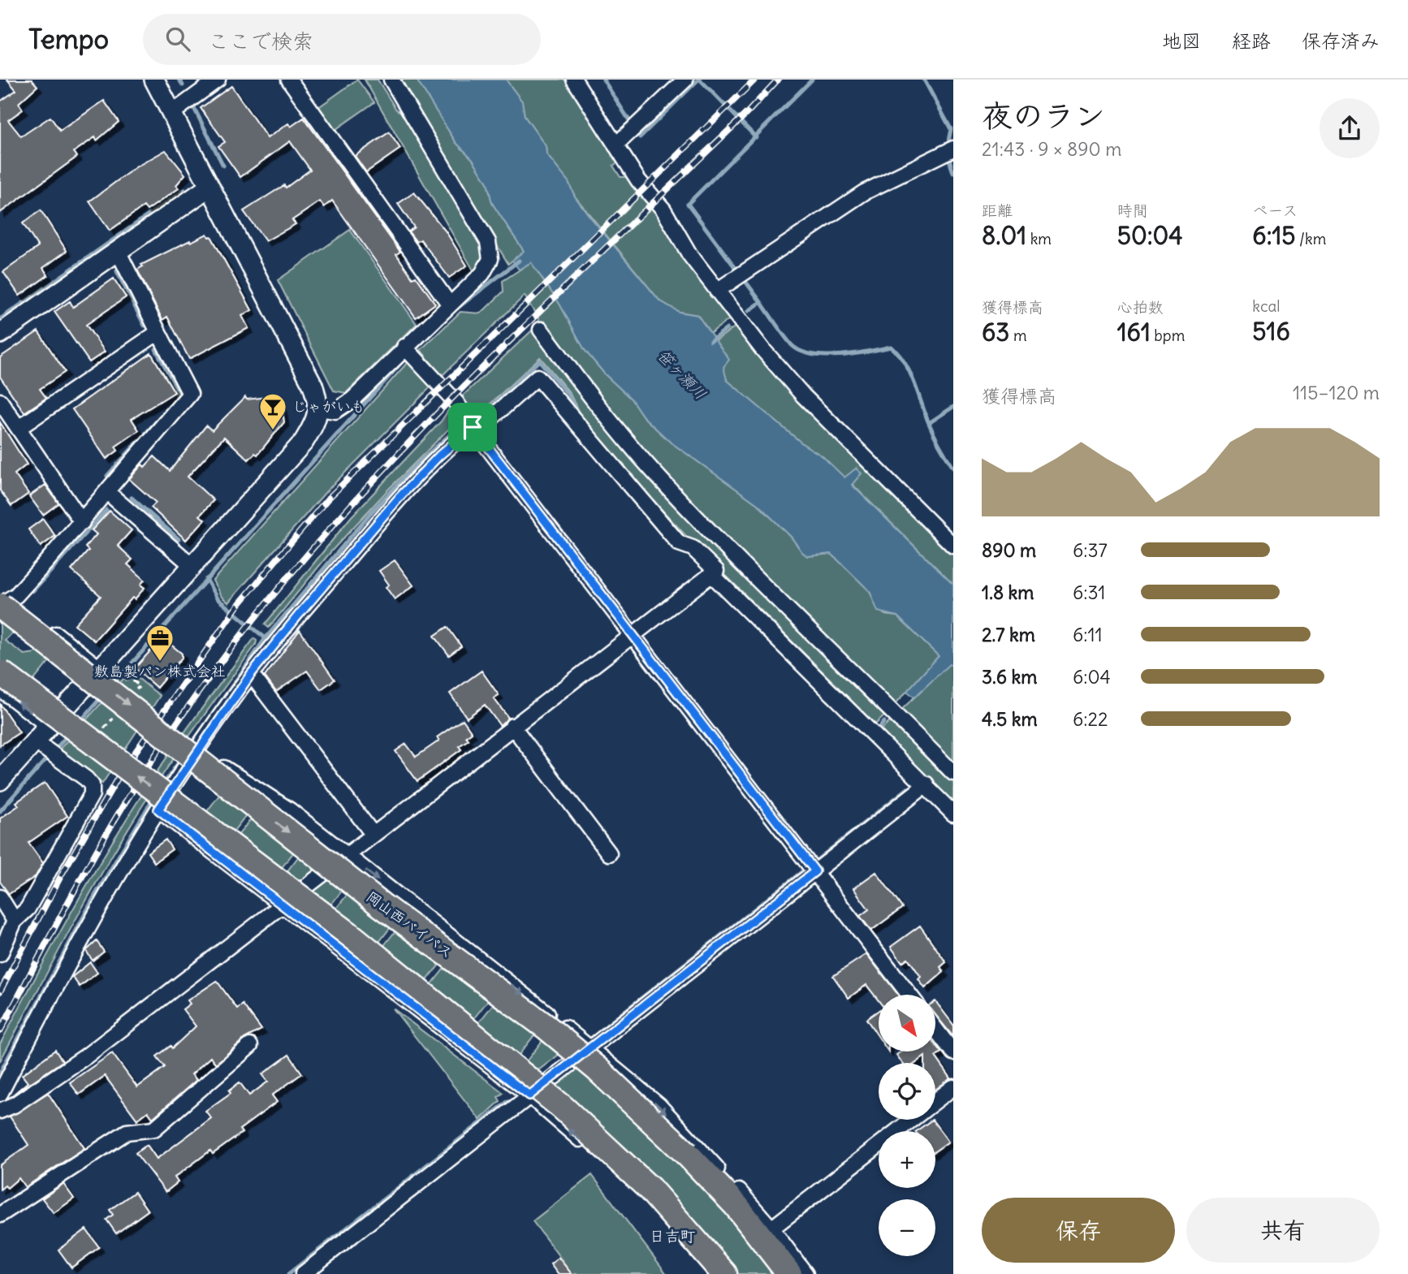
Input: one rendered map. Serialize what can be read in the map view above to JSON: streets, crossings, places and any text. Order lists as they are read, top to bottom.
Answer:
{
  "streets": {
    "highway": ["岡山西バイパス"]
  },
  "districts": ["日吉町"],
  "water": ["笹ヶ瀬川"],
  "places": {
    "bar": ["じゃがいも"],
    "office": ["敷島製パン株式会社"]
  },
  "north": "bottom right",
  "page": {
    "header": "Tempo",
    "search": "ここで検索",
    "nav": ["地図", "経路", "保存済み"],
    "heading": ["夜のラン", "21:43 · 9 × 890 m"],
    "stats": [
      ["距離", "8.01 km"],
      ["時間", "50:04"],
      ["ペース", "6:15 /km"],
      ["獲得標高", "63 m"],
      ["心拍数", "161 bpm"],
      ["kcal", "516"]
    ],
    "chart": ["獲得標高", "115–120 m"],
    "list": [
      {
        "name": "890 m",
        "note": "6:37"
      },
      {
        "name": "1.8 km",
        "note": "6:31"
      },
      {
        "name": "2.7 km",
        "note": "6:11"
      },
      {
        "name": "3.6 km",
        "note": "6:04"
      },
      {
        "name": "4.5 km",
        "note": "6:22"
      }
    ],
    "map_buttons": ["+", "−"],
    "buttons": ["保存", "共有"]
  }
}
